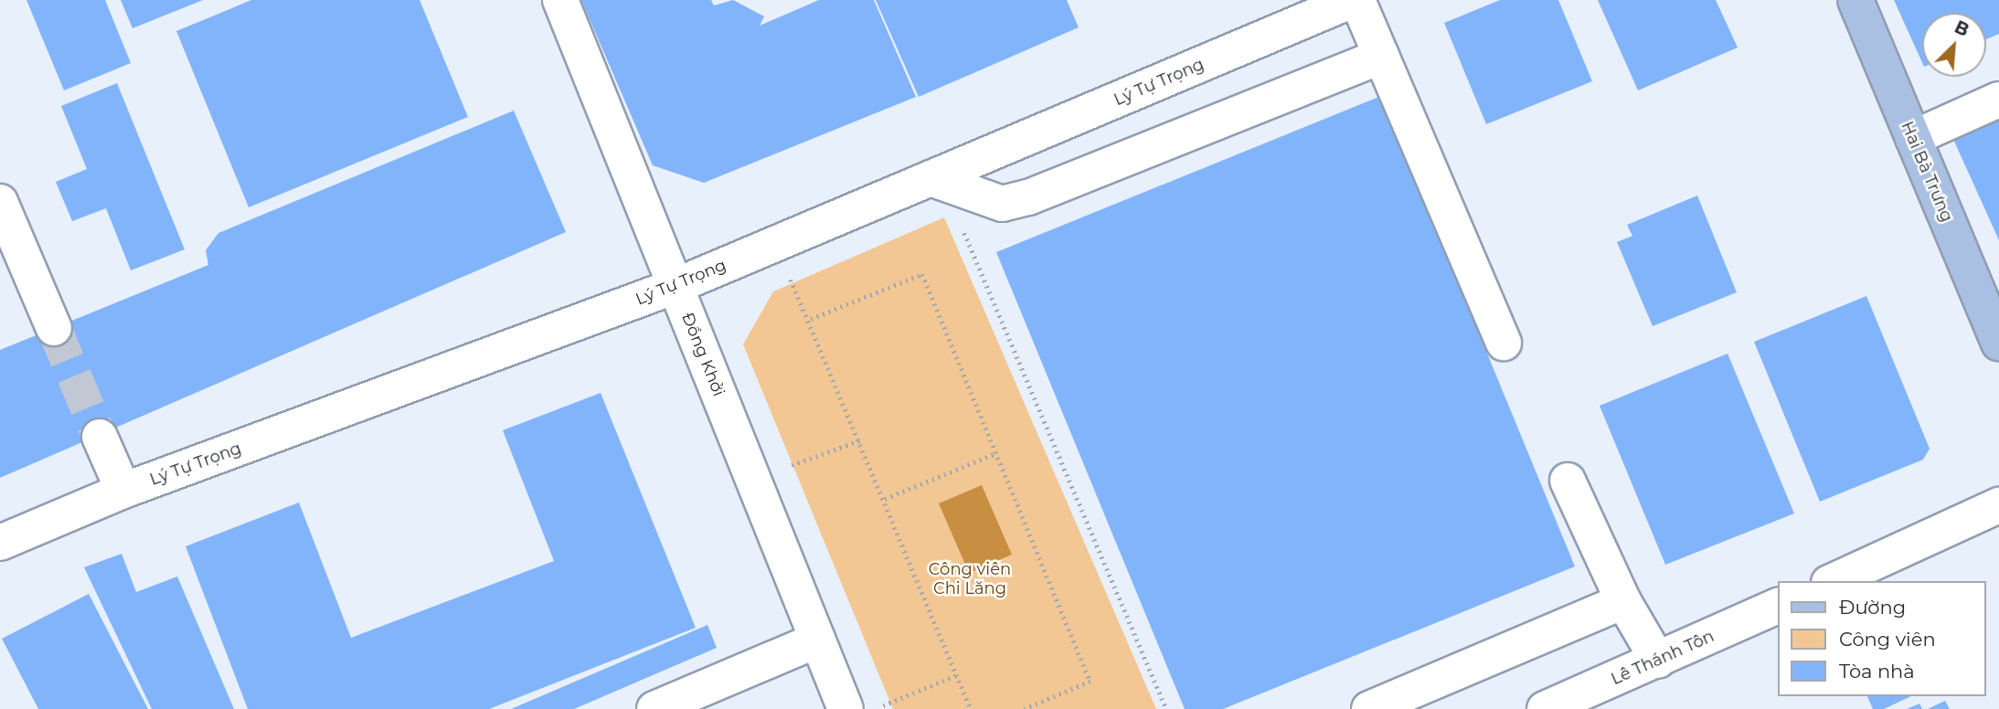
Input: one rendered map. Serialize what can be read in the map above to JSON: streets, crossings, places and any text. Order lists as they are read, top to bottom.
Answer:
{
  "streets": {
    "main road": ["Hai Bà Trưng"],
    "street": ["Lý Tự Trọng", "Ðồng Khởi", "Lê Thánh Tôn"]
  },
  "crossings": [
    ["Lý Tự Trọng", "Ðồng Khởi"]
  ],
  "parks": ["Công viên Chi Lăng"],
  "legend": ["Đường", "Công viên", "Tòa nhà"],
  "north": "top right"
}
